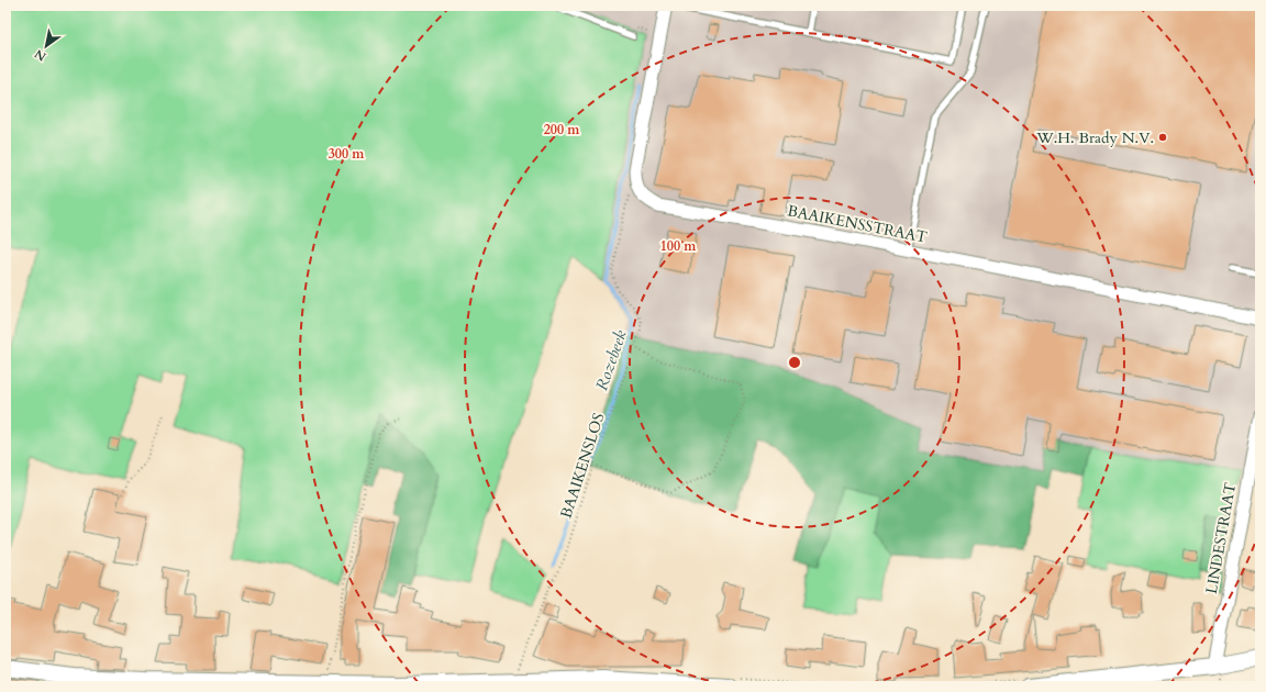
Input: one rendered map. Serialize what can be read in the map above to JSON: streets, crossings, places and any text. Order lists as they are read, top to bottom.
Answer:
{
  "streets": {
    "street": ["BAAIKENSSTRAAT", "LINDESTRAAT"],
    "path": ["BAAIKENSLOS"]
  },
  "crossings": [
    ["BAAIKENSSTRAAT", "BAAIKENSLOS"]
  ],
  "water": ["Rozebeek"],
  "places": ["W.H. Brady N.V."],
  "north": "bottom left",
  "rings": ["200 m", "300 m", "100 m"]
}
